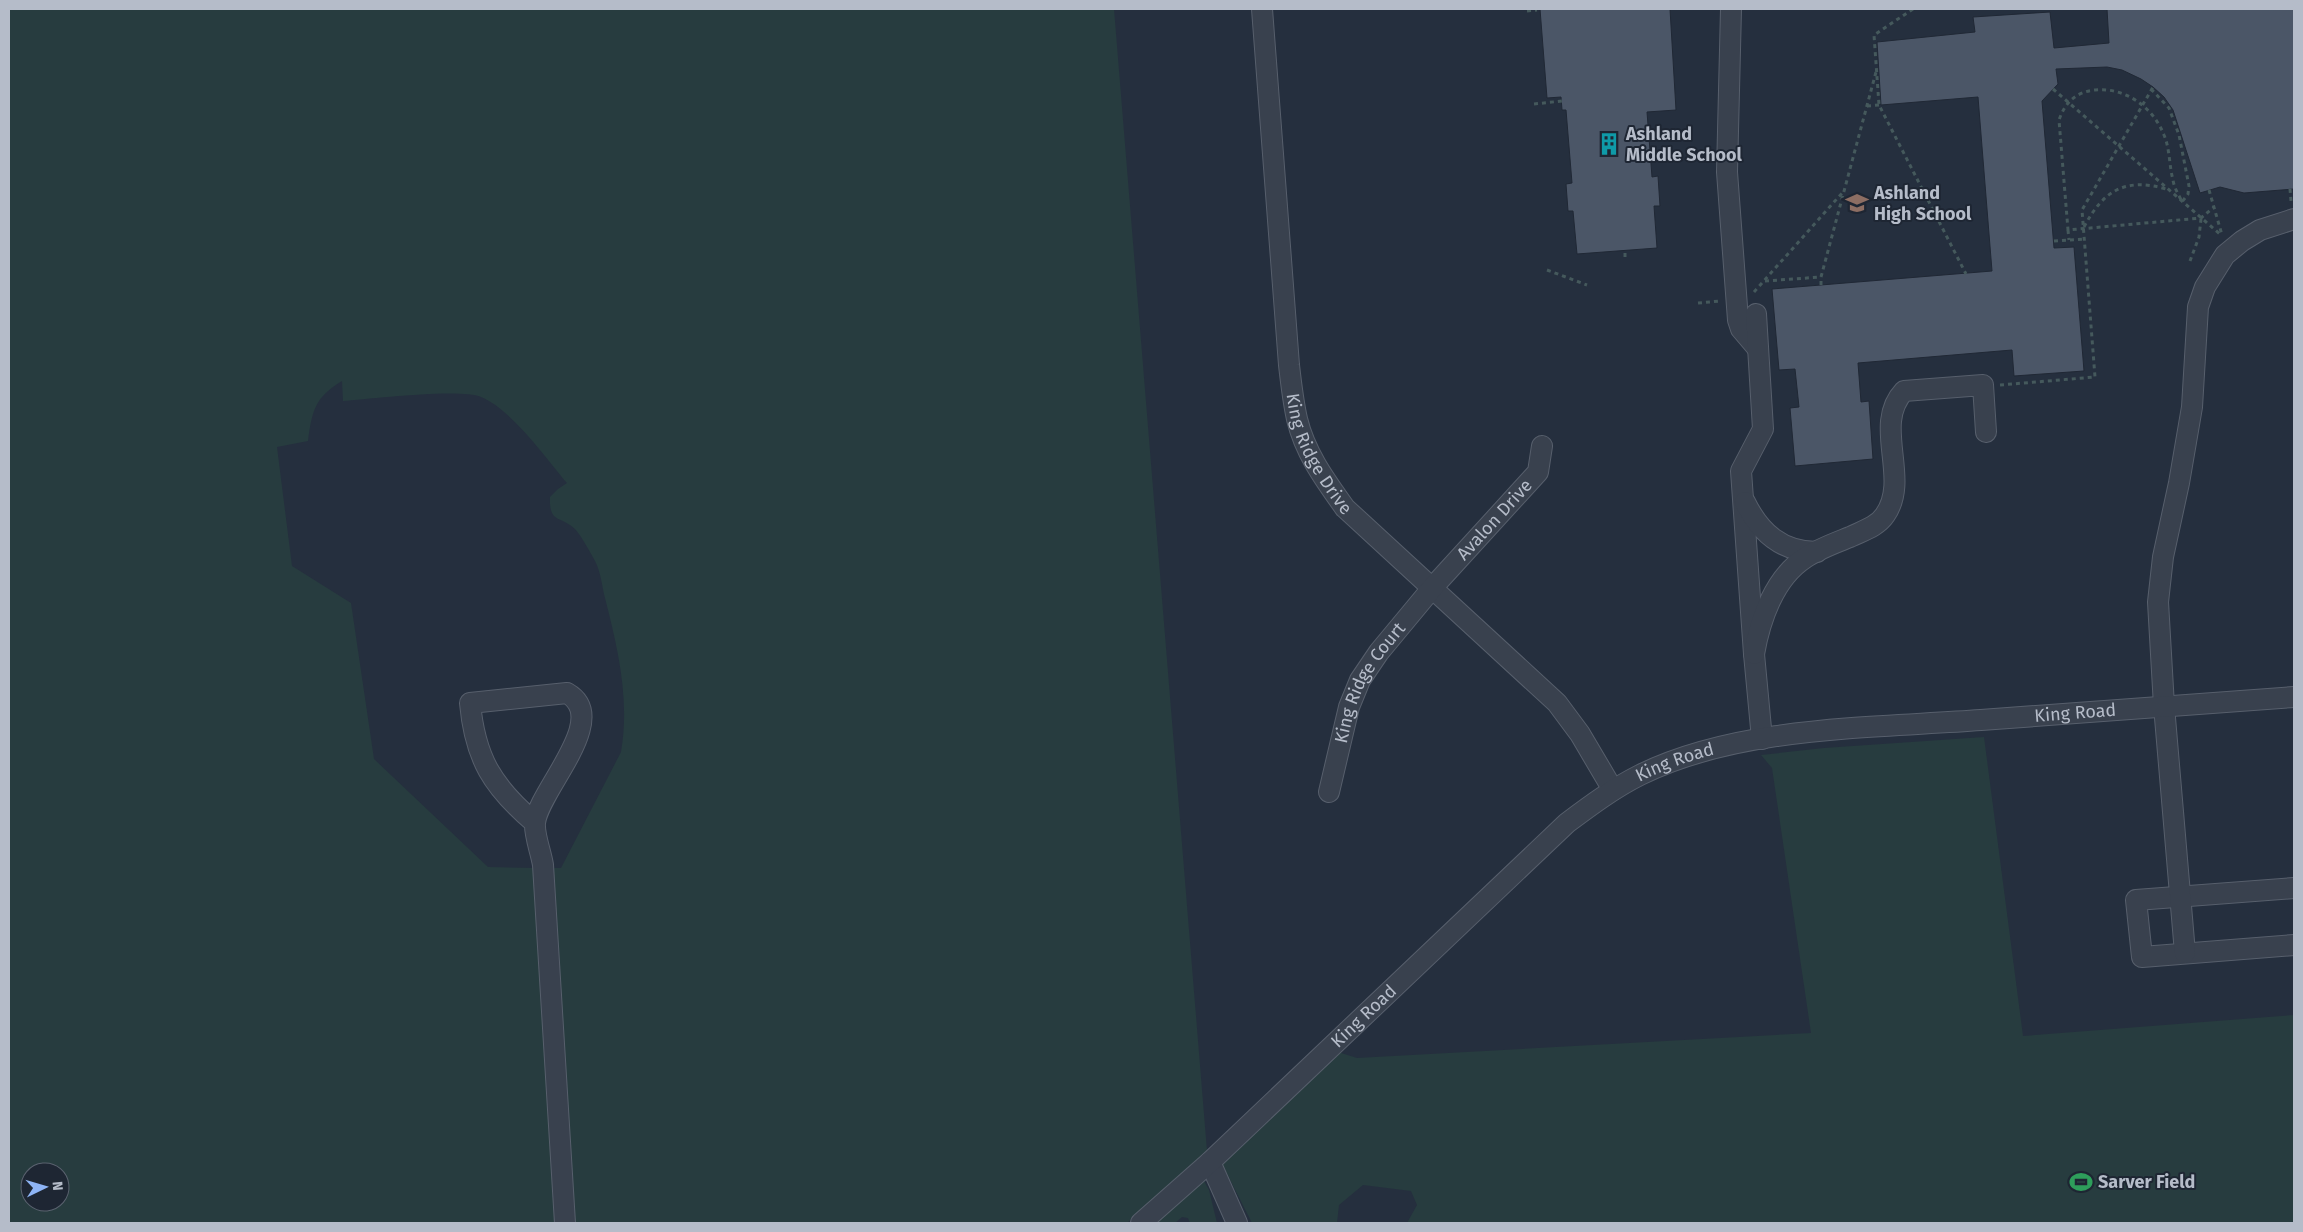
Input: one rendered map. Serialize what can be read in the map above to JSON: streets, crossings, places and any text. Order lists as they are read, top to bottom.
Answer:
{
  "streets": {
    "street": [
      "King Ridge Drive",
      "Avalon Drive",
      "King Ridge Court",
      "King Road"
    ]
  },
  "crossings": [
    ["King Ridge Drive", "Avalon Drive"],
    ["King Ridge Drive", "King Ridge Court"],
    ["King Ridge Drive", "King Road"],
    ["Avalon Drive", "King Ridge Court"]
  ],
  "places": {
    "building": ["Ashland Middle School"],
    "school or university": ["Ashland High School"],
    "sports": ["Sarver Field"]
  },
  "north": "right"
}
